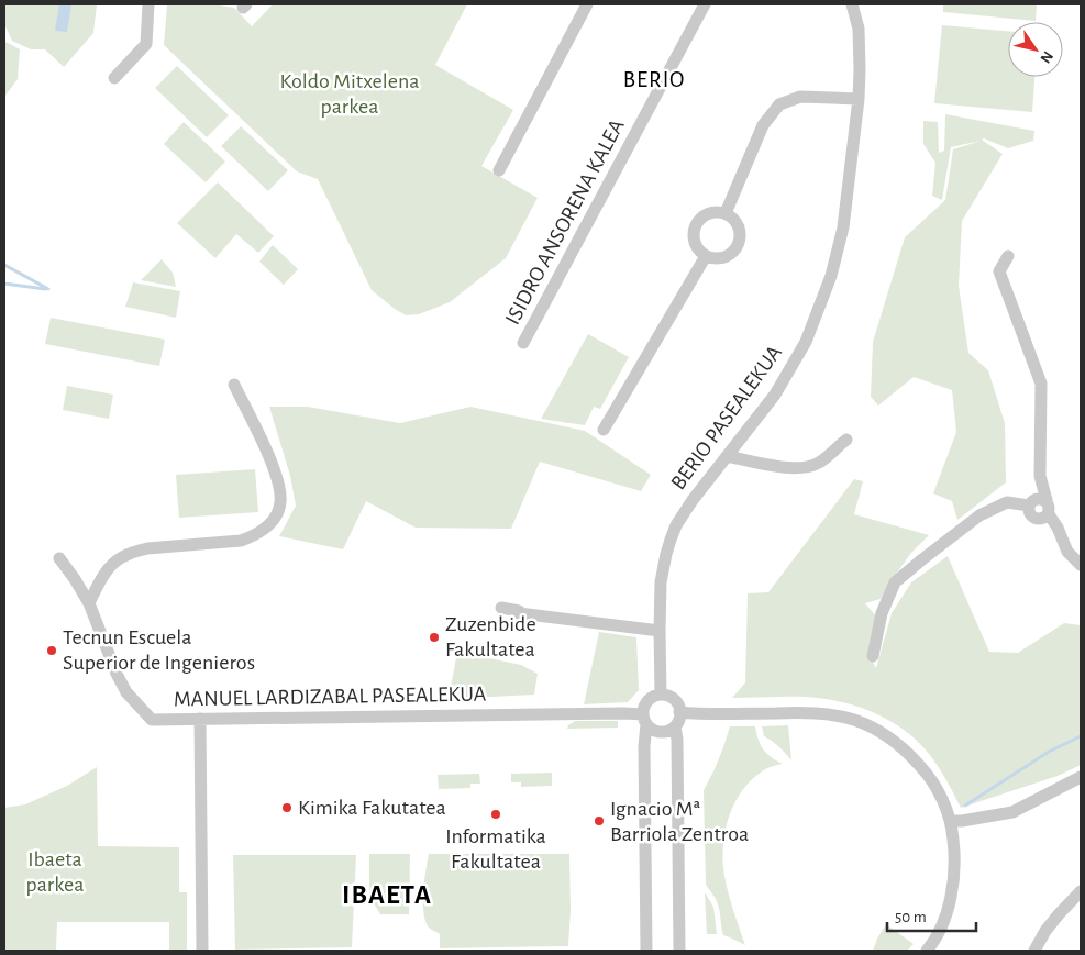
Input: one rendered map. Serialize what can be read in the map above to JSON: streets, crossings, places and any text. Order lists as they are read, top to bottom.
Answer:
{
  "streets": {
    "street": ["ISIDRO ANSORENA KALEA", "BERIO PASEALEKUA", "MANUEL LARDIZABAL PASEALEKUA"]
  },
  "crossings": [
    ["BERIO PASEALEKUA", "MANUEL LARDIZABAL PASEALEKUA"]
  ],
  "districts": ["BERIO", "IBAETA"],
  "parks": ["Koldo Mitxelena parkea", "Ibaeta parkea"],
  "places": [
    "Zuzenbide Fakultatea",
    "Tecnun Escuela Superior de Ingenieros",
    "Kimika Fakutatea",
    "Informatika Fakultatea",
    "Ignacio Mª Barriola Zentroa"
  ],
  "scale_bar": "50 m",
  "north": "bottom right"
}
